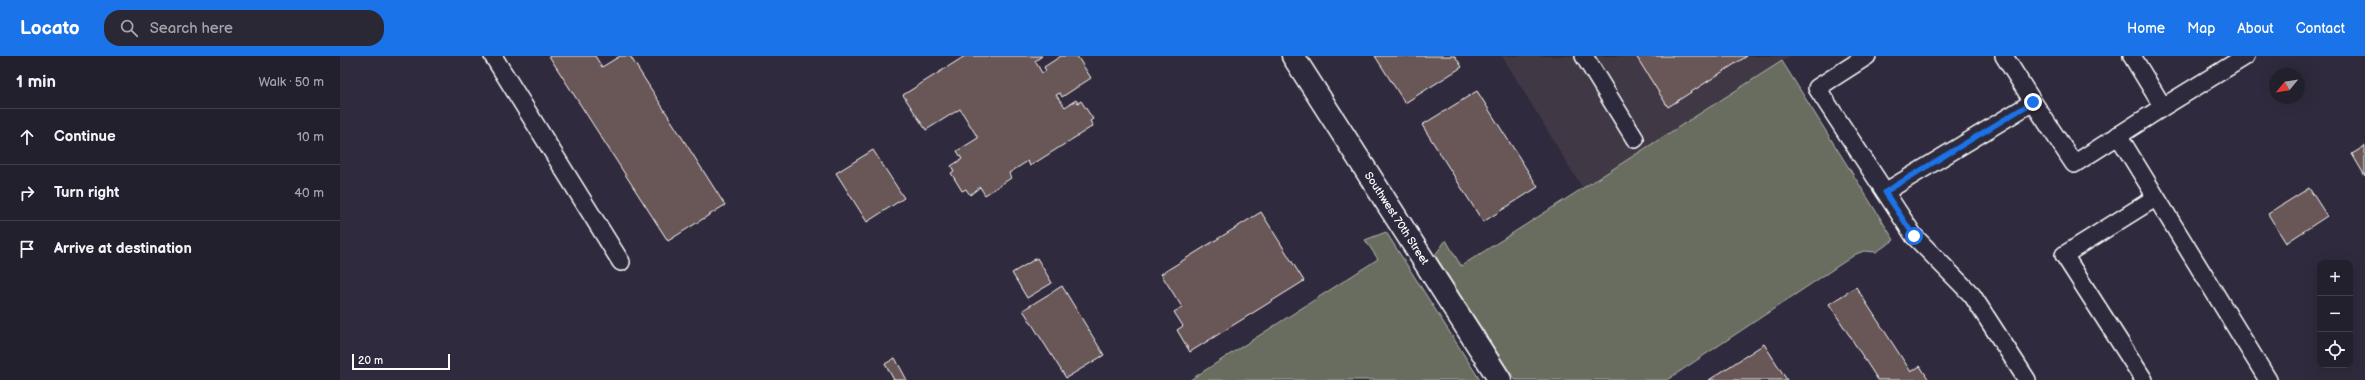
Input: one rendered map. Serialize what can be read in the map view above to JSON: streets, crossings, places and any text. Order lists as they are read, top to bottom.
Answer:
{
  "streets": {
    "street": ["Southwest 70th Street"]
  },
  "scale_bar": "20 m",
  "north": "bottom left",
  "page": {
    "header": "Locato",
    "search": "Search here",
    "nav": [
      "Home",
      "Map",
      "About",
      "Contact"
    ],
    "heading": ["1 min", "Walk · 50 m"],
    "list": [
      ["Continue", "10 m"],
      ["Turn right", "40 m"],
      "Arrive at destination"
    ],
    "map_buttons": ["+", "−"],
    "scale": "20 m"
  }
}
